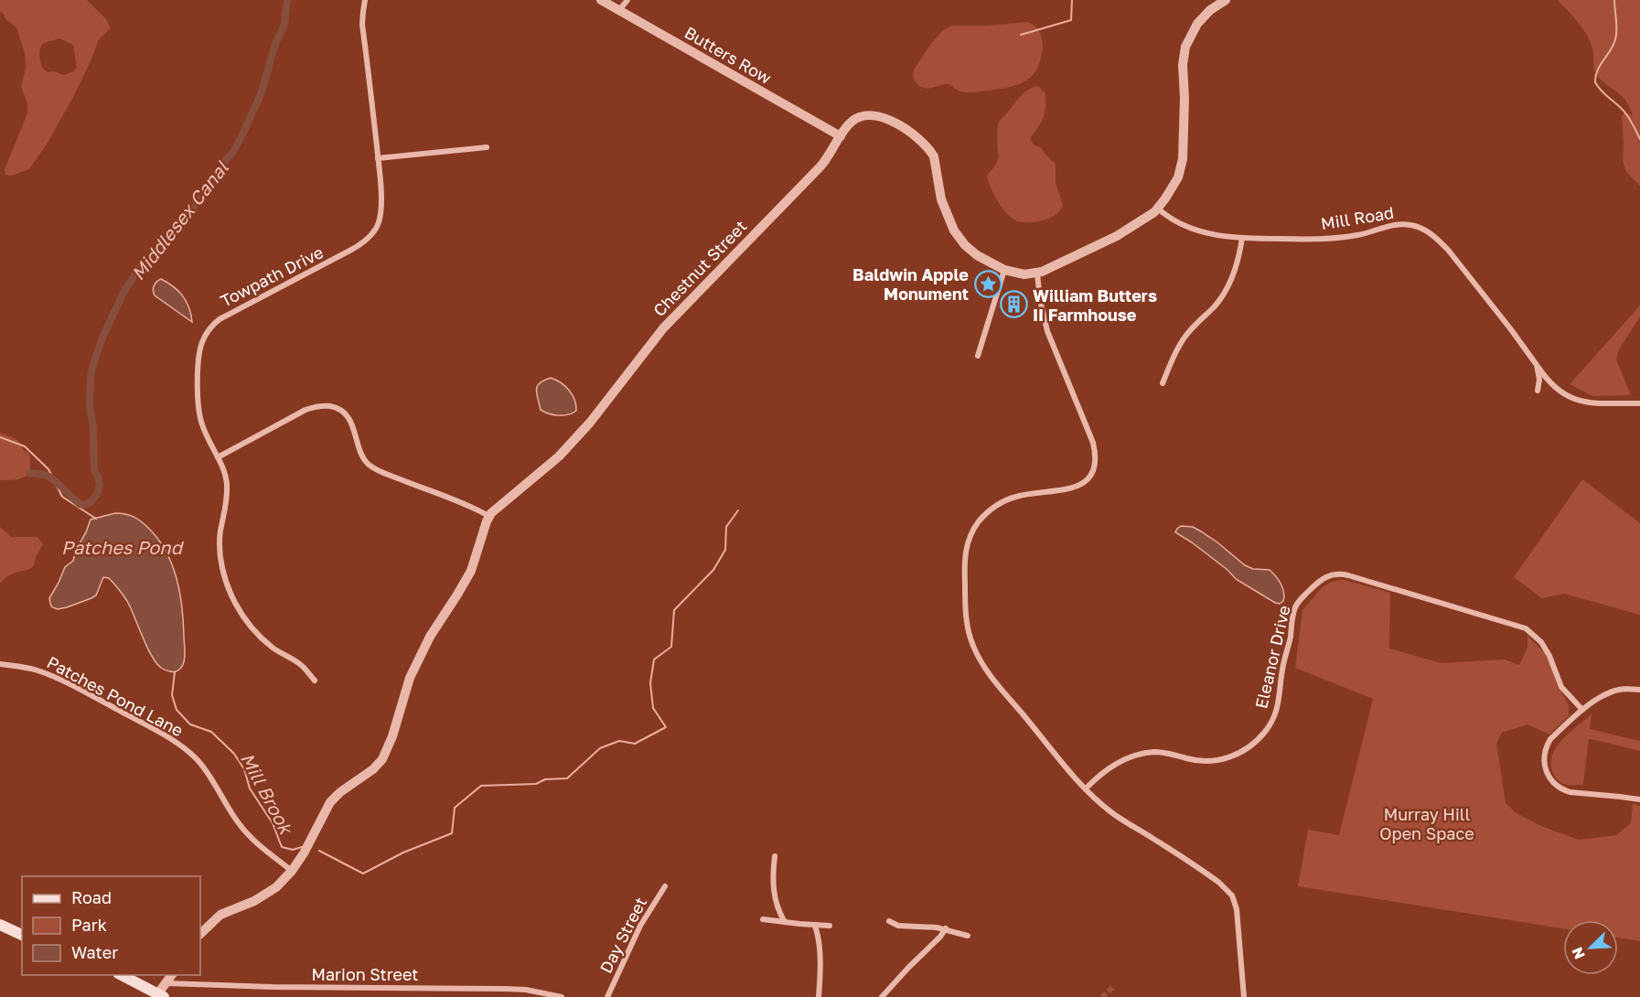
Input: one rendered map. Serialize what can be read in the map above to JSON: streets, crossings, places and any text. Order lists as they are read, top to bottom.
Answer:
{
  "streets": {
    "street": [
      "Butters Row",
      "Mill Road",
      "Chestnut Street",
      "Towpath Drive",
      "Eleanor Drive",
      "Patches Pond Lane",
      "Day Street",
      "Marion Street"
    ]
  },
  "crossings": [
    ["Butters Row", "Chestnut Street"],
    ["Mill Road", "Chestnut Street"],
    ["Chestnut Street", "Patches Pond Lane"]
  ],
  "water": ["Middlesex Canal", "Patches Pond", "Mill Brook"],
  "parks": ["Murray Hill Open Space"],
  "places": {
    "place": ["Baldwin Apple Monument"],
    "building": ["William Butters II Farmhouse"]
  },
  "legend": ["Road", "Park", "Water"],
  "north": "bottom left"
}
